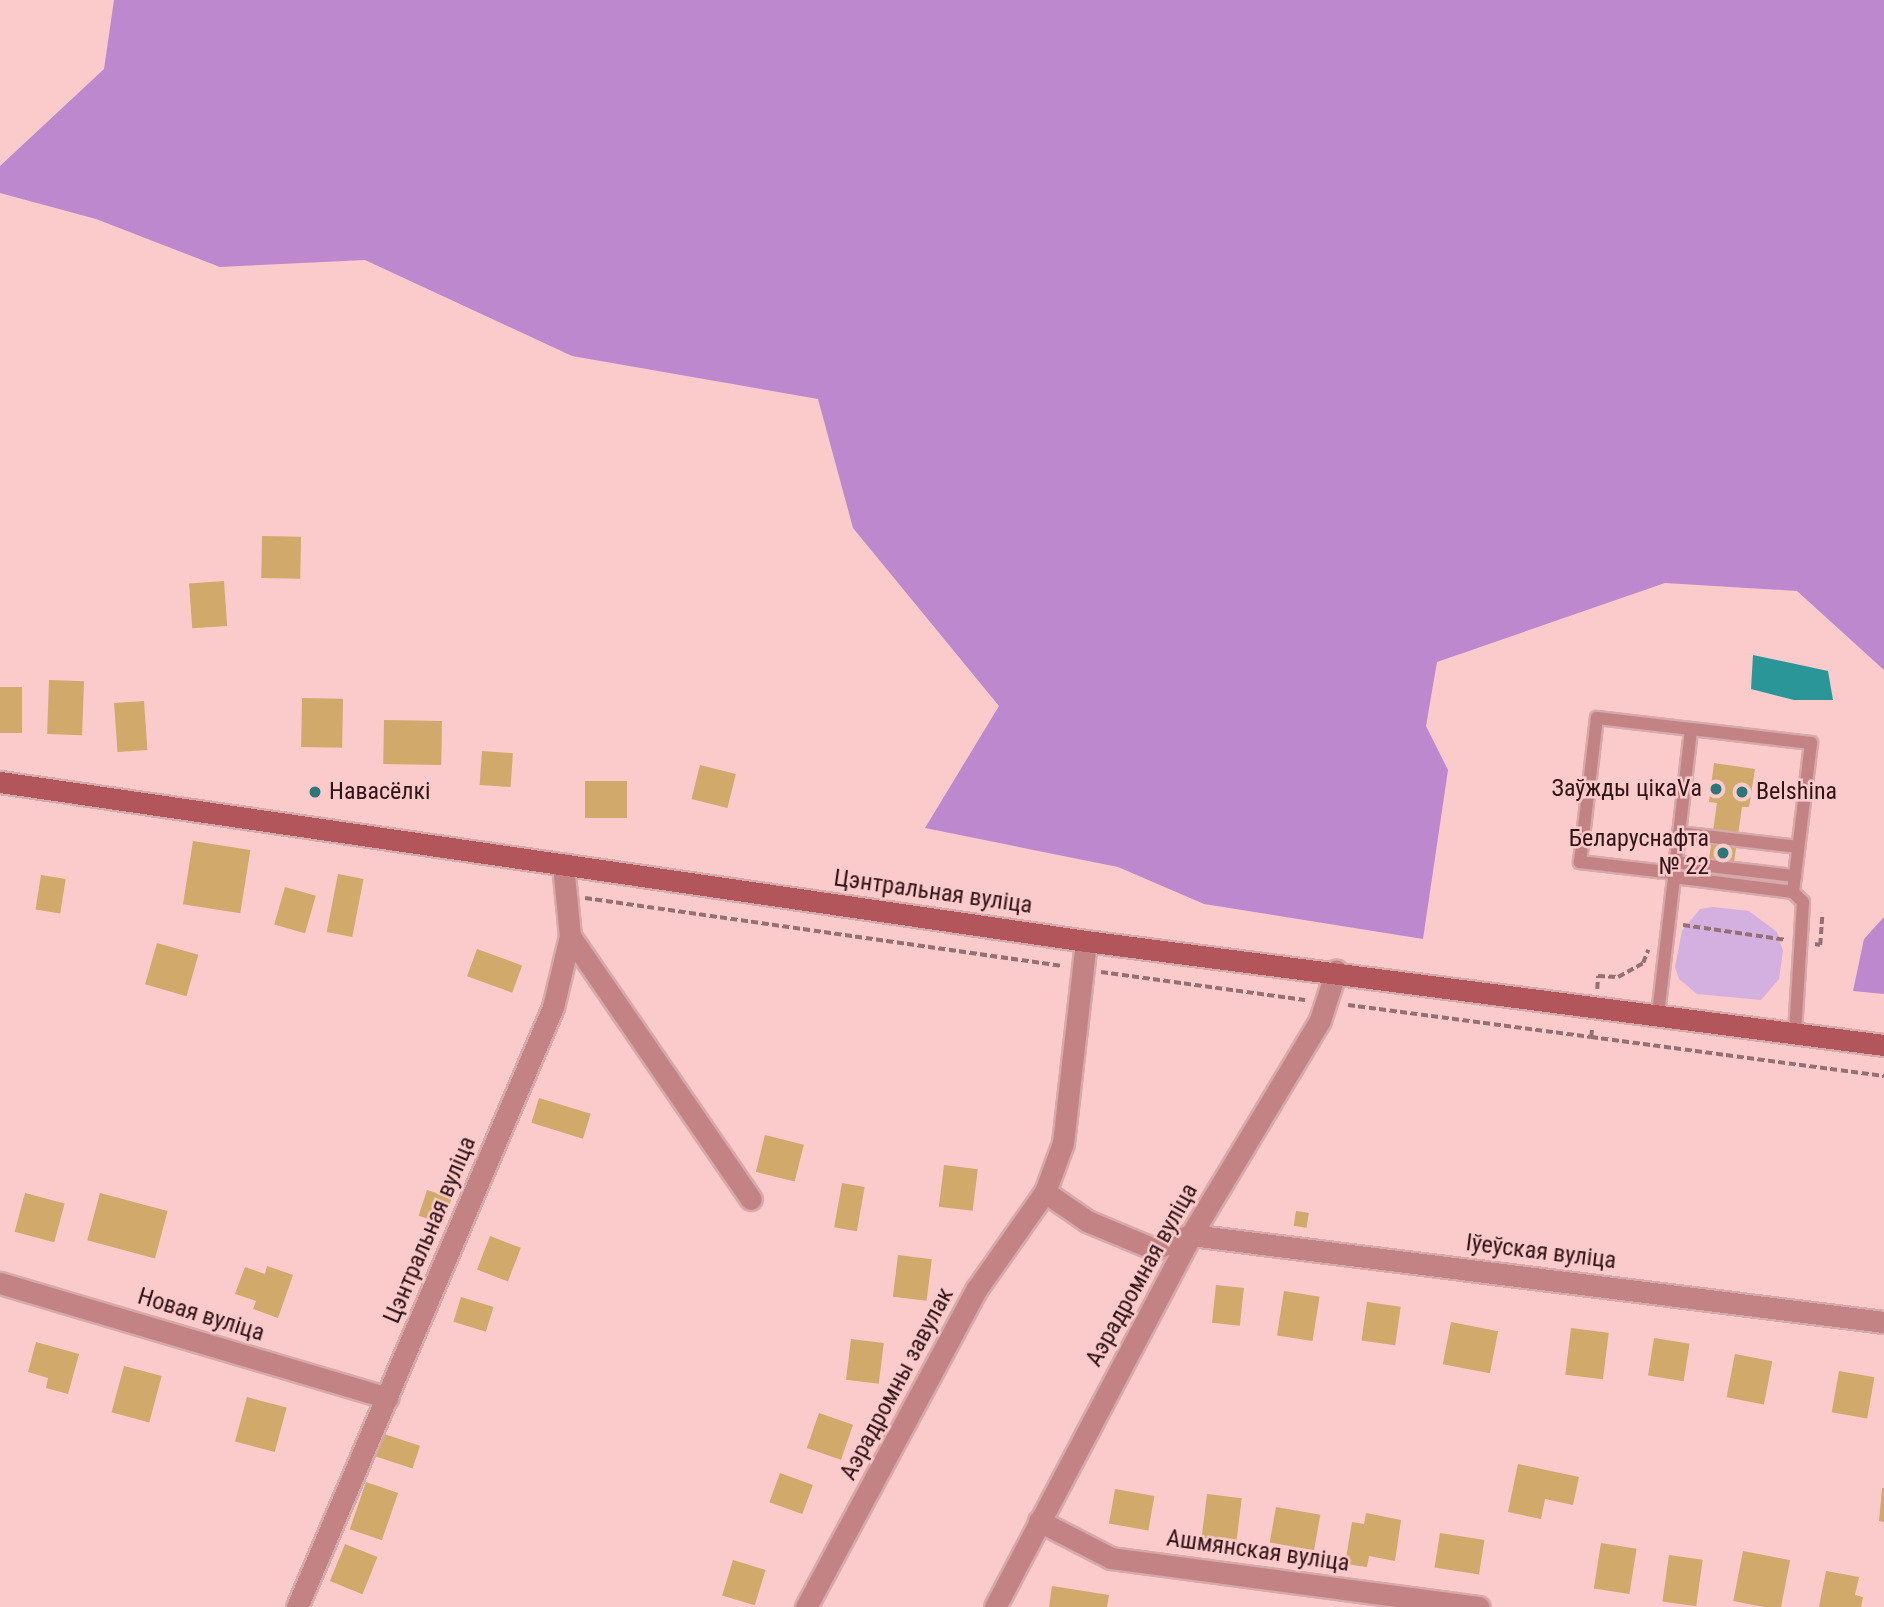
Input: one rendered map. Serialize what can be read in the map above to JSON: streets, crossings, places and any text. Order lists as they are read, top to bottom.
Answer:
{
  "streets": {
    "main road": ["Цэнтральная вуліца"],
    "street": [
      "Іўеўская вуліца",
      "Аэрадромная вуліца",
      "Новая вуліца",
      "Аэрадромны завулак",
      "Ашмянская вуліца"
    ]
  },
  "crossings": [
    ["Цэнтральная вуліца", "Аэрадромная вуліца"],
    ["Цэнтральная вуліца", "Новая вуліца"],
    ["Цэнтральная вуліца", "Аэрадромны завулак"],
    ["Іўеўская вуліца", "Аэрадромная вуліца"],
    ["Аэрадромная вуліца", "Ашмянская вуліца"]
  ],
  "places": [
    "Заўжды цікаVа",
    "Навасёлкі",
    "Belshina",
    "Беларуснафта № 22"
  ]
}
